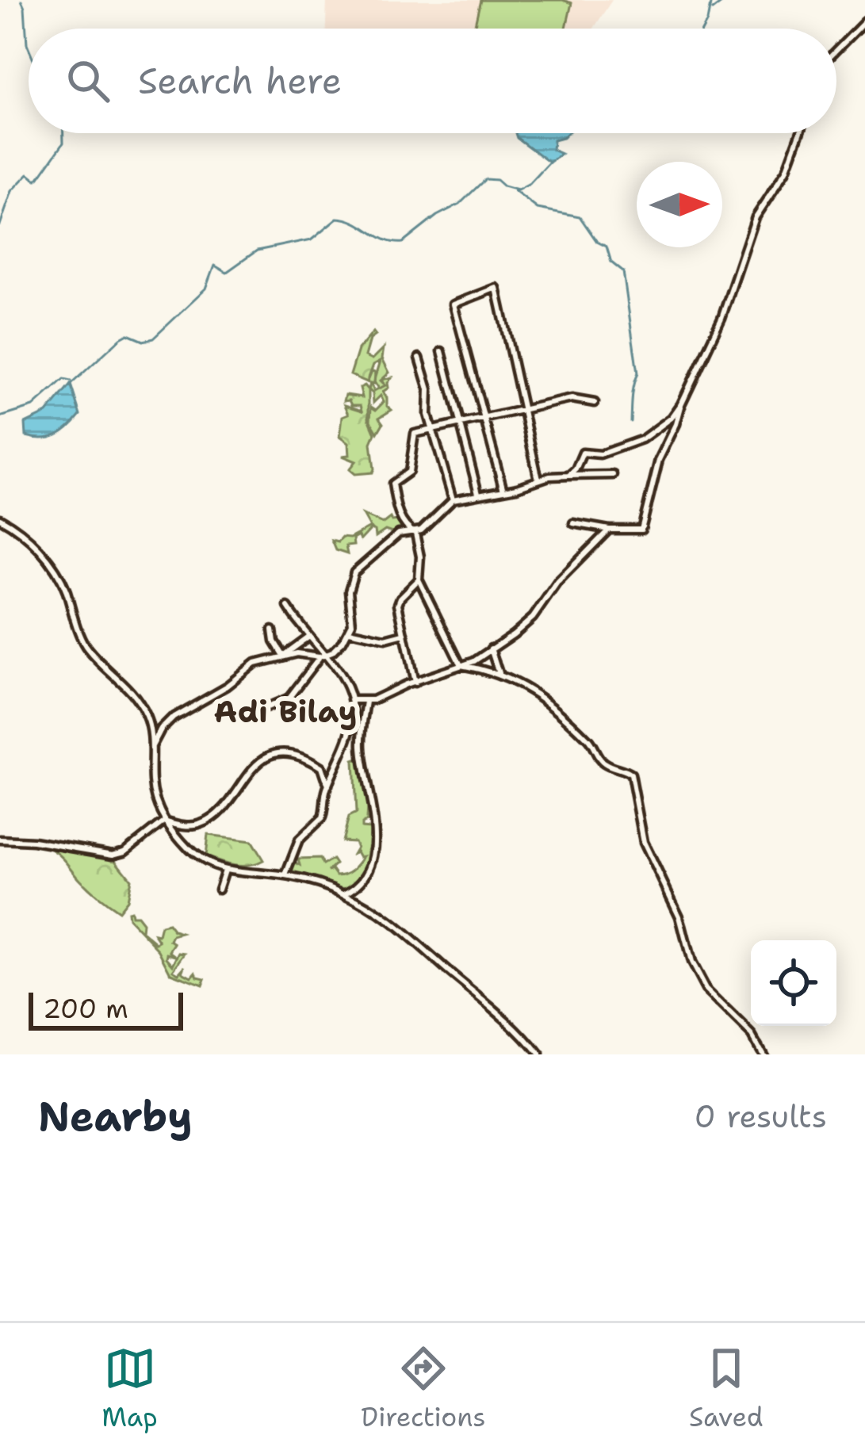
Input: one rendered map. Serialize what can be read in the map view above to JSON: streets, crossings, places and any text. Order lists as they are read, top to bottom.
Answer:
{
  "districts": ["Adi Bilay"],
  "scale_bar": "200 m",
  "north": "right",
  "page": {
    "search": "Search here",
    "scale": "200 m",
    "heading": ["Nearby", "0 results"],
    "nav": ["Map", "Directions", "Saved"]
  }
}
